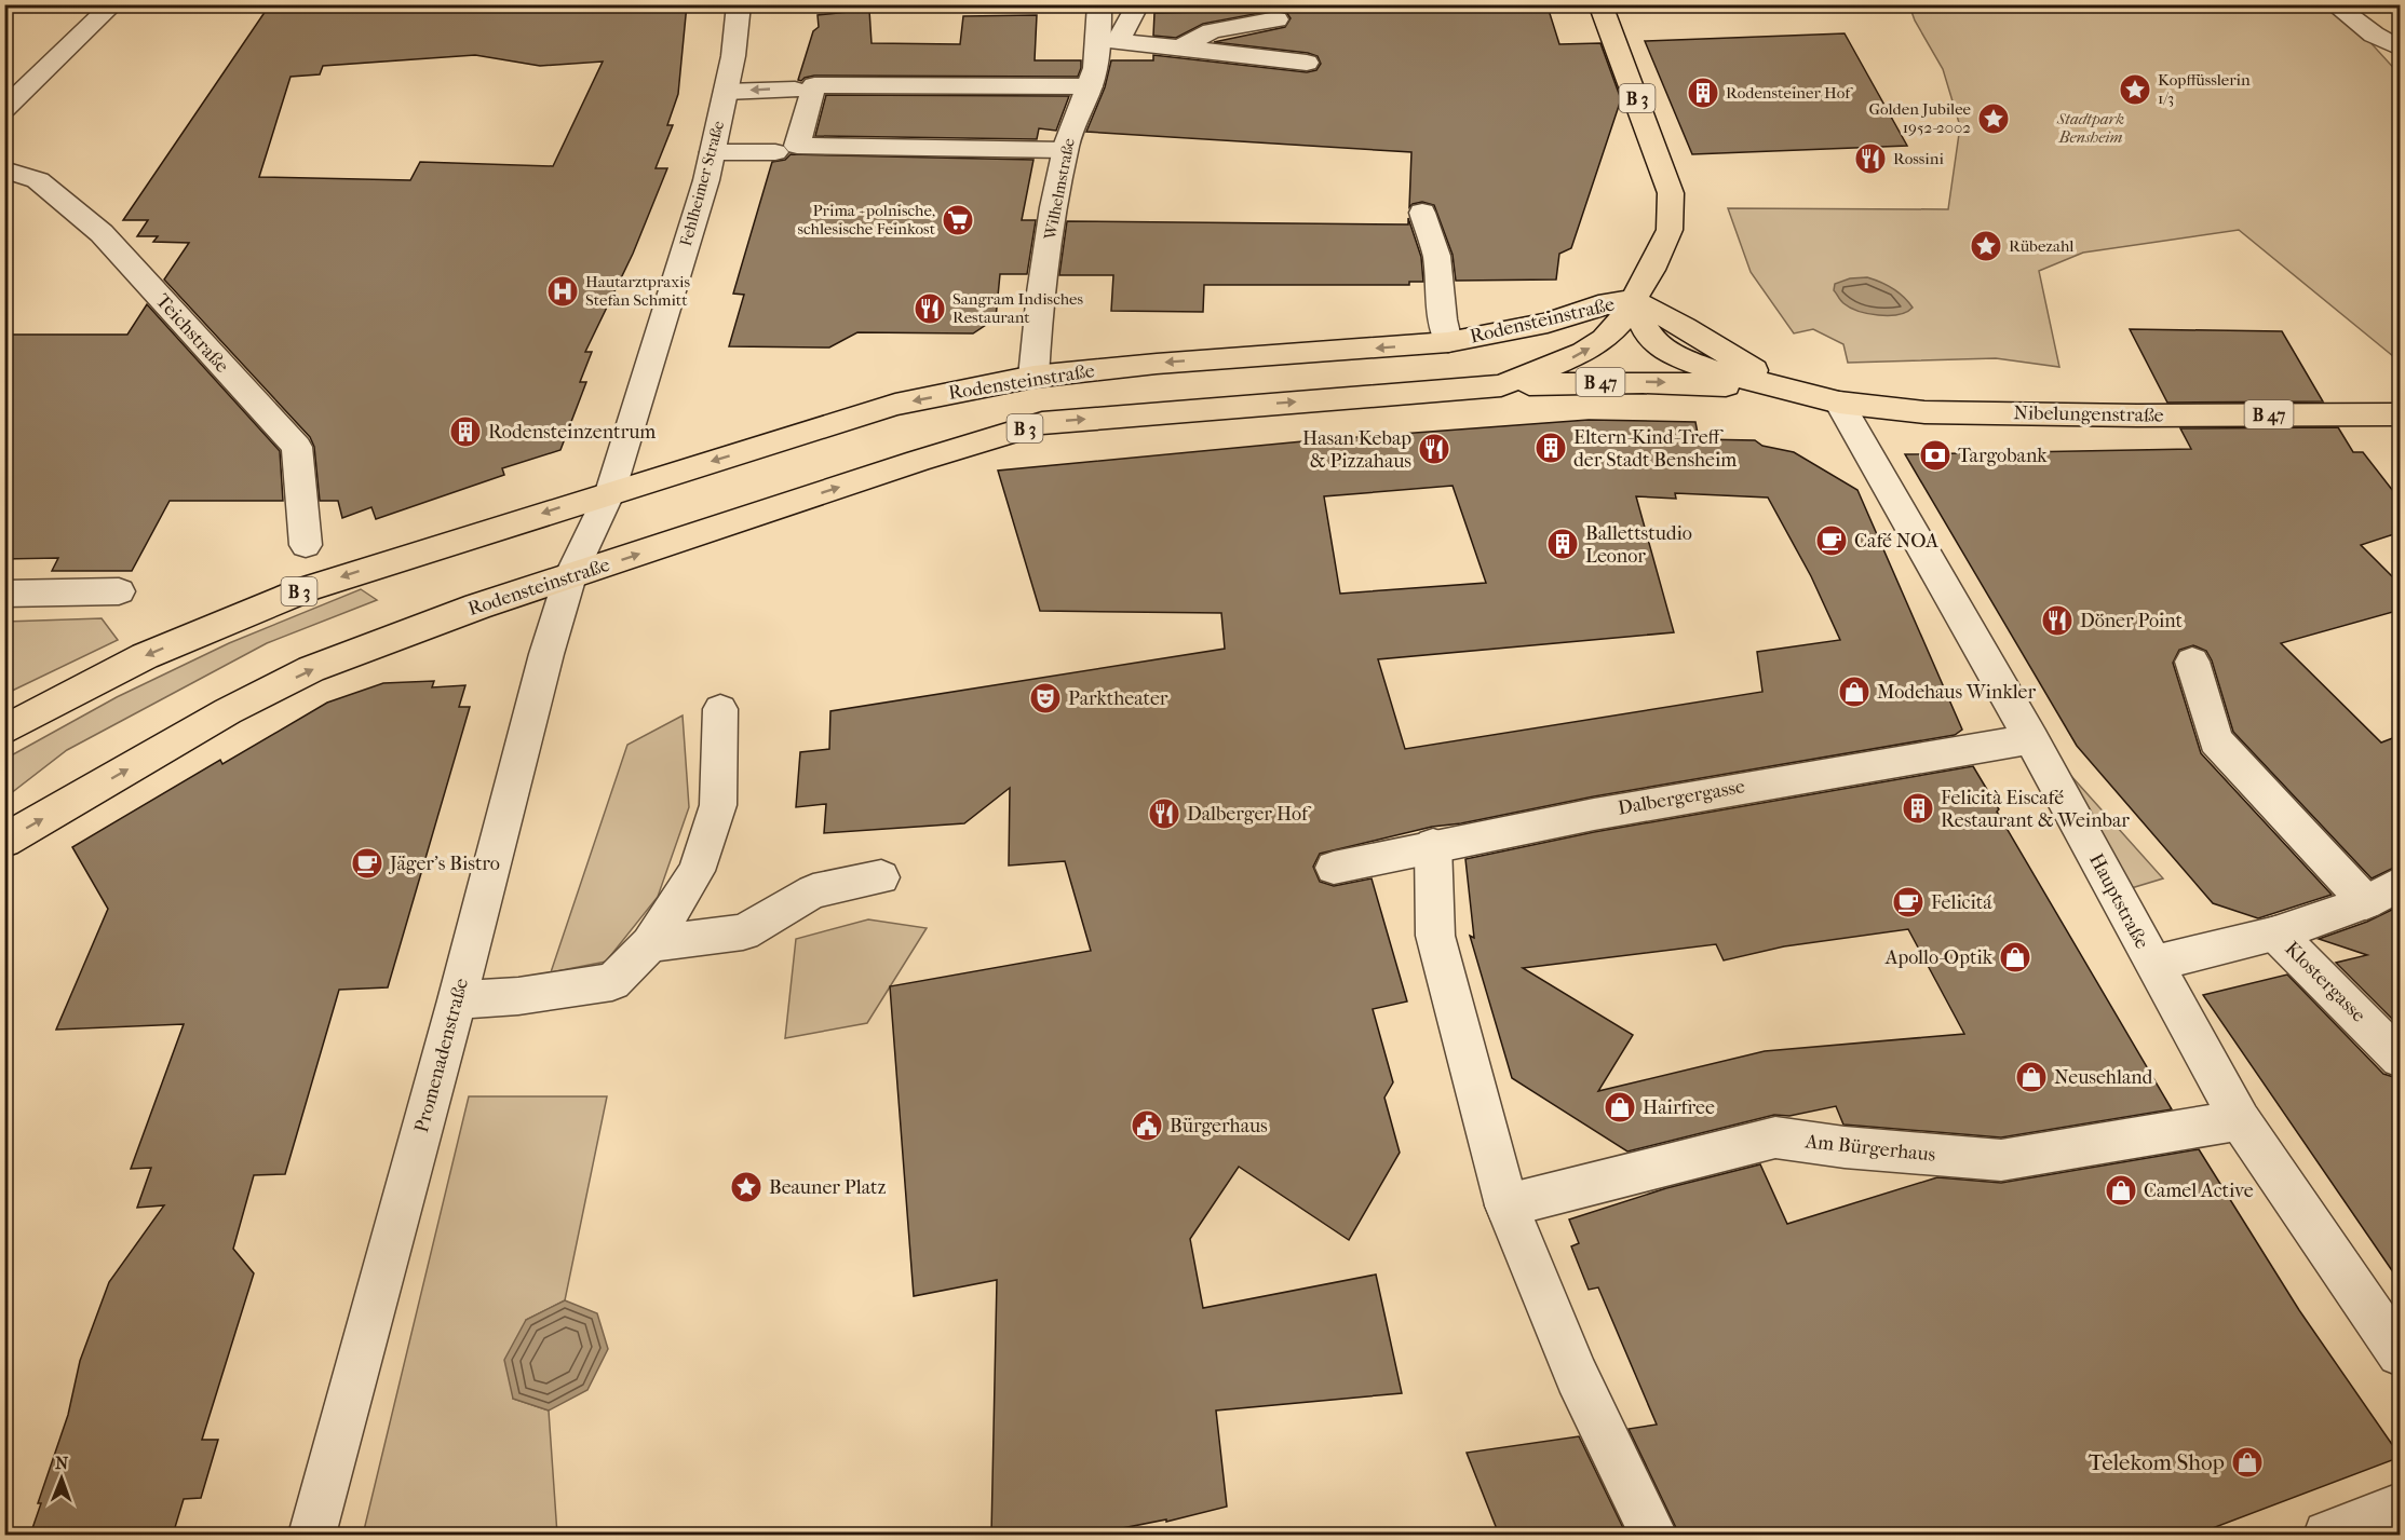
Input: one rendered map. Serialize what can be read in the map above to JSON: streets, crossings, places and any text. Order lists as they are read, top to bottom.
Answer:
{
  "streets": {
    "main road": [
      "B 3",
      "Rodensteinstraße",
      "B 47",
      "Nibelungenstraße"
    ],
    "street": [
      "Fehlheimer Straße",
      "Wilhelmstraße",
      "Teichstraße",
      "Dalbergergasse",
      "Hauptstraße",
      "Klostergasse",
      "Promenadenstraße",
      "Am Bürgerhaus"
    ]
  },
  "crossings": [
    ["B 3", "Rodensteinstraße"],
    ["B 3", "Nibelungenstraße"],
    ["Fehlheimer Straße", "Rodensteinstraße"],
    ["Fehlheimer Straße", "Promenadenstraße"],
    ["Wilhelmstraße", "Rodensteinstraße"],
    ["Rodensteinstraße", "B 47"],
    ["Rodensteinstraße", "Nibelungenstraße"],
    ["Rodensteinstraße", "Promenadenstraße"],
    ["B 47", "Nibelungenstraße"],
    ["Nibelungenstraße", "Hauptstraße"],
    ["Dalbergergasse", "Hauptstraße"],
    ["Hauptstraße", "Am Bürgerhaus"]
  ],
  "parks": ["Stadtpark Bensheim"],
  "places": {
    "place": [
      "Kopffüsslerin 1/3",
      "Golden Jubilee 1952-2002",
      "Rübezahl",
      "Beauner Platz"
    ],
    "building": [
      "Rodensteiner Hof",
      "Rodensteinzentrum",
      "Eltern-Kind-Treff der Stadt Bensheim",
      "Ballettstudio Leonor",
      "Felicità Eiscafé Restaurant & Weinbar"
    ],
    "restaurant": [
      "Rossini",
      "Sangram Indisches Restaurant",
      "Hasan Kebap & Pizzahaus",
      "Döner Point",
      "Dalberger Hof"
    ],
    "supermarket": ["Prima - polnische, schlesische Feinkost"],
    "hospital": ["Hautarztpraxis Stefan Schmitt"],
    "bank": ["Targobank"],
    "cafe": ["Café NOA", "Jäger's Bistro", "Felicitá"],
    "shop": [
      "Modehaus Winkler",
      "Apollo-Optik",
      "Neusehland",
      "Hairfree",
      "Camel Active",
      "Telekom Shop"
    ],
    "theatre": ["Parktheater"],
    "public building": ["Bürgerhaus"]
  },
  "north": "top"
}
